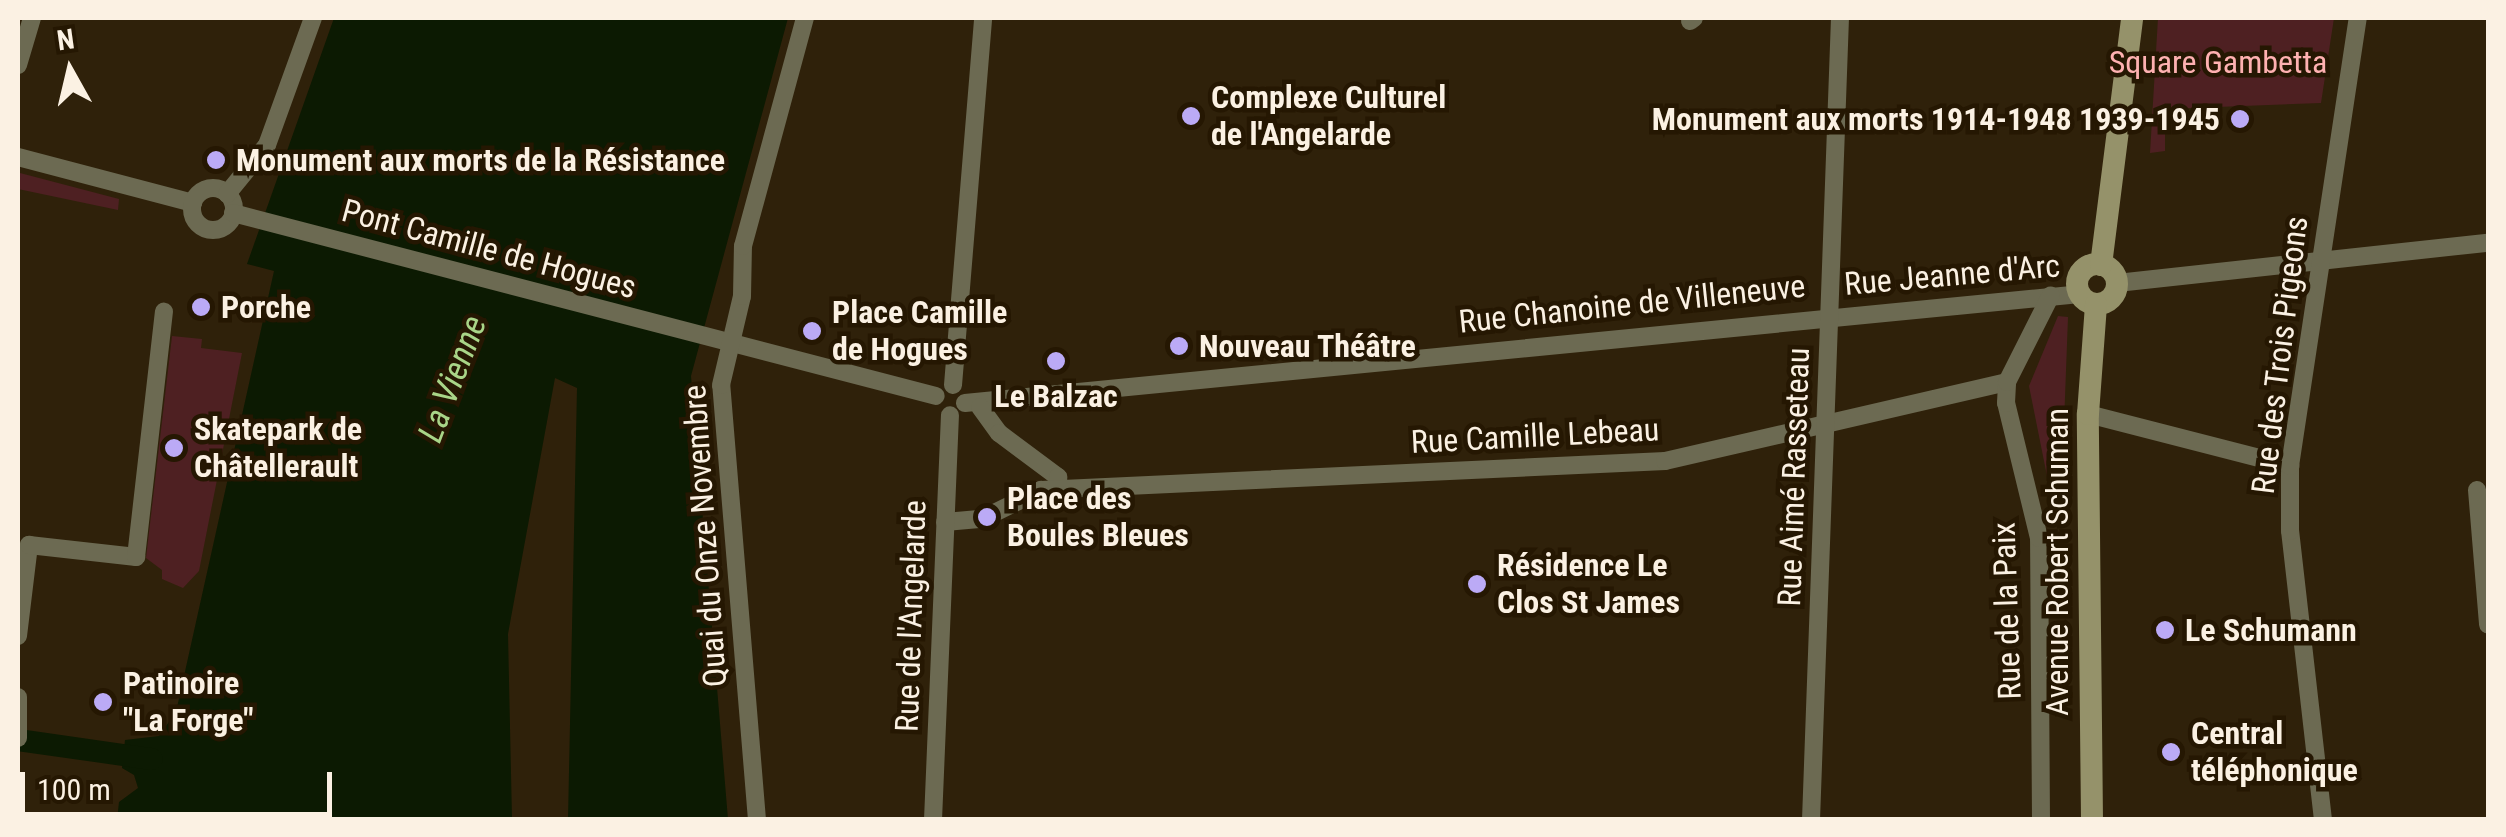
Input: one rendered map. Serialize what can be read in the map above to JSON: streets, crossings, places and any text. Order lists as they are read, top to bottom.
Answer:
{
  "streets": {
    "main road": ["Avenue Robert Schuman"],
    "street": [
      "Pont Camille de Hogues",
      "Rue Jeanne d'Arc",
      "Rue Chanoine de Villeneuve",
      "Rue des Trois Pigeons",
      "Rue Camille Lebeau",
      "Rue Aimé Rasseteau",
      "Quai du Onze Novembre",
      "Rue de la Paix",
      "Rue de l'Angelarde"
    ]
  },
  "crossings": [
    ["Pont Camille de Hogues", "Quai du Onze Novembre"],
    ["Rue Jeanne d'Arc", "Rue Chanoine de Villeneuve"],
    ["Rue Jeanne d'Arc", "Rue Aimé Rasseteau"],
    ["Rue Jeanne d'Arc", "Avenue Robert Schuman"],
    ["Rue Chanoine de Villeneuve", "Rue Aimé Rasseteau"],
    ["Rue Chanoine de Villeneuve", "Rue de l'Angelarde"],
    ["Rue Camille Lebeau", "Rue Aimé Rasseteau"],
    ["Rue Camille Lebeau", "Rue de la Paix"]
  ],
  "water": ["La Vienne"],
  "parks": ["Square Gambetta"],
  "places": [
    "Complexe Culturel de l'Angelarde",
    "Monument aux morts 1914-1948 1939-1945",
    "Monument aux morts de la Résistance",
    "Porche",
    "Place Camille de Hogues",
    "Nouveau Théâtre",
    "Le Balzac",
    "Skatepark de Châtellerault",
    "Place des Boules Bleues",
    "Résidence Le Clos St James",
    "Le Schumann",
    "Patinoire \"La Forge\"",
    "Central téléphonique"
  ],
  "scale_bar": "100 m",
  "north": "top"
}
